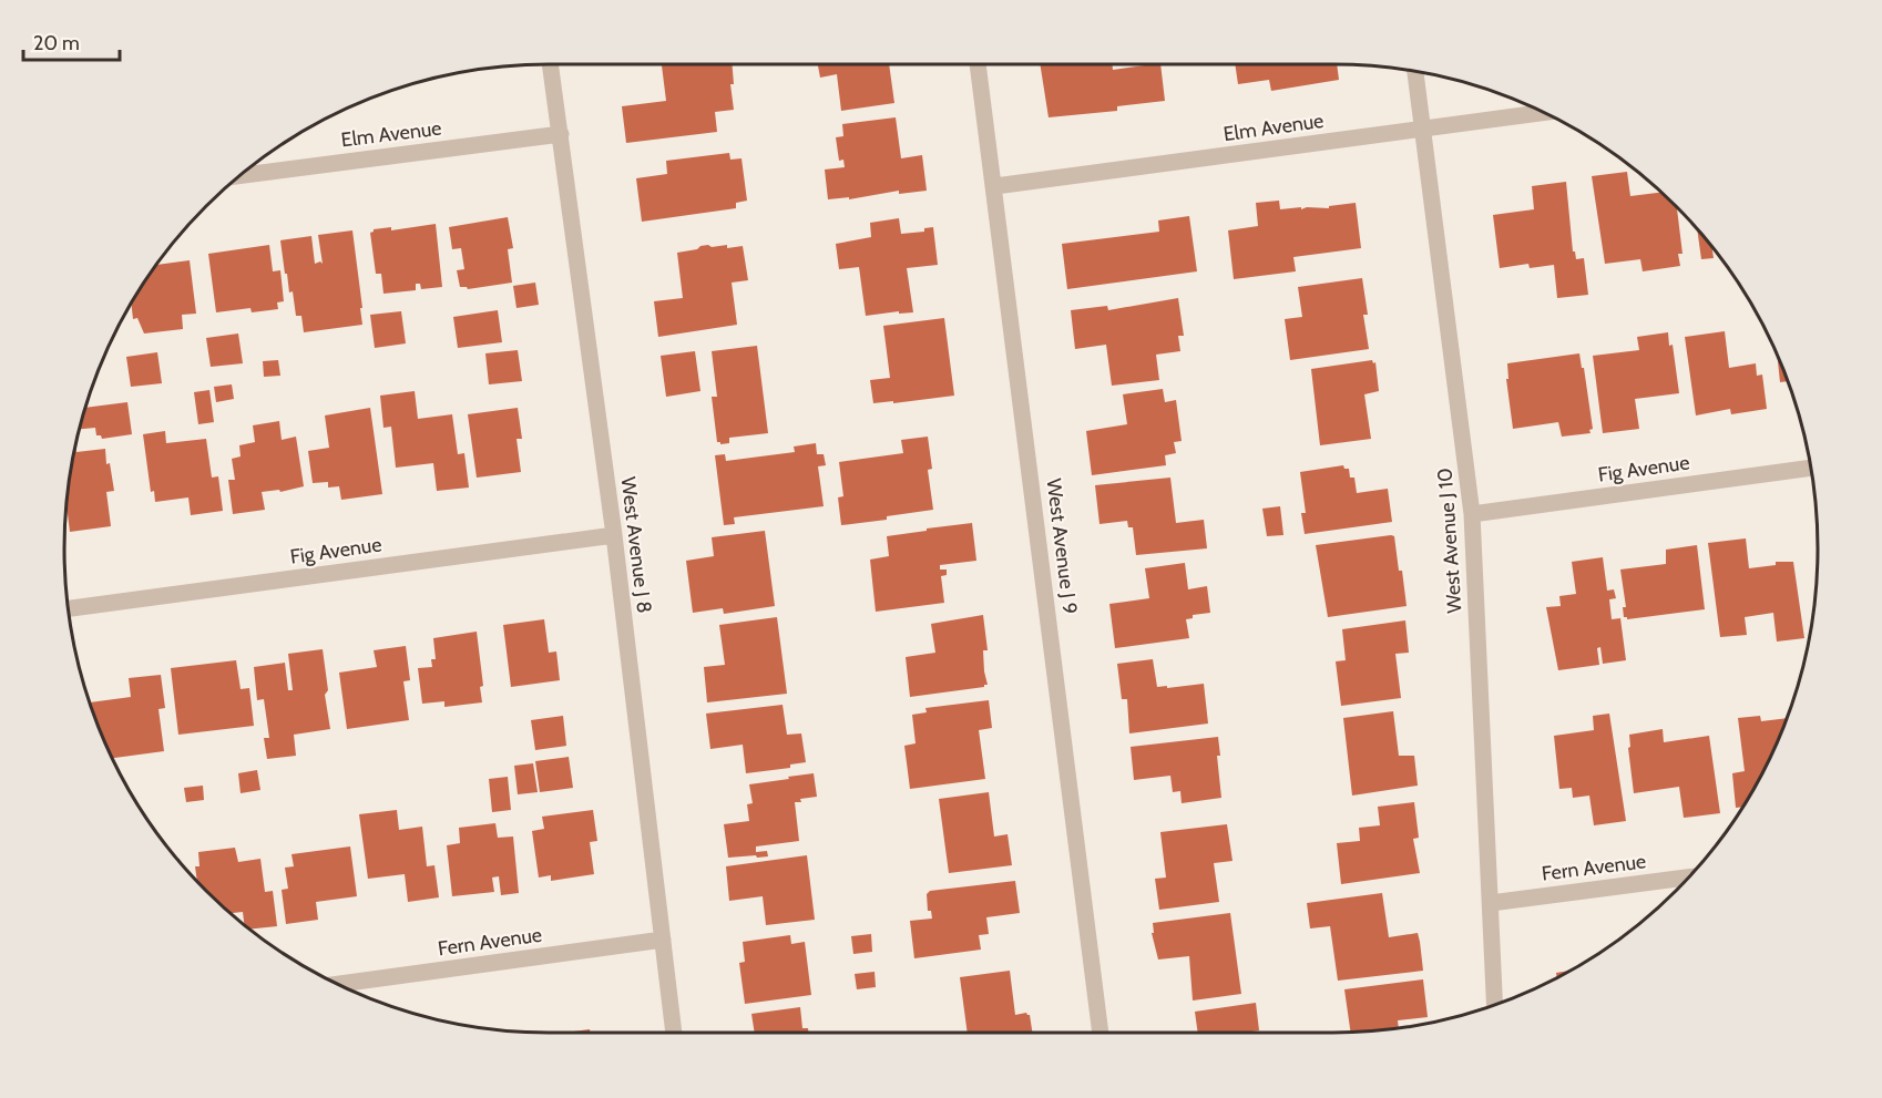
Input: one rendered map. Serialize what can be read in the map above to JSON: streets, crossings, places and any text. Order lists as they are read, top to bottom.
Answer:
{
  "streets": {
    "street": [
      "Elm Avenue",
      "Fig Avenue",
      "West Avenue J 10",
      "West Avenue J 8",
      "West Avenue J 9",
      "Fern Avenue"
    ]
  },
  "crossings": [
    ["Elm Avenue", "West Avenue J 10"],
    ["Elm Avenue", "West Avenue J 8"],
    ["Elm Avenue", "West Avenue J 9"],
    ["Fig Avenue", "West Avenue J 10"],
    ["Fig Avenue", "West Avenue J 8"],
    ["West Avenue J 10", "Fern Avenue"],
    ["West Avenue J 8", "Fern Avenue"]
  ],
  "scale_bar": "20 m"
}
